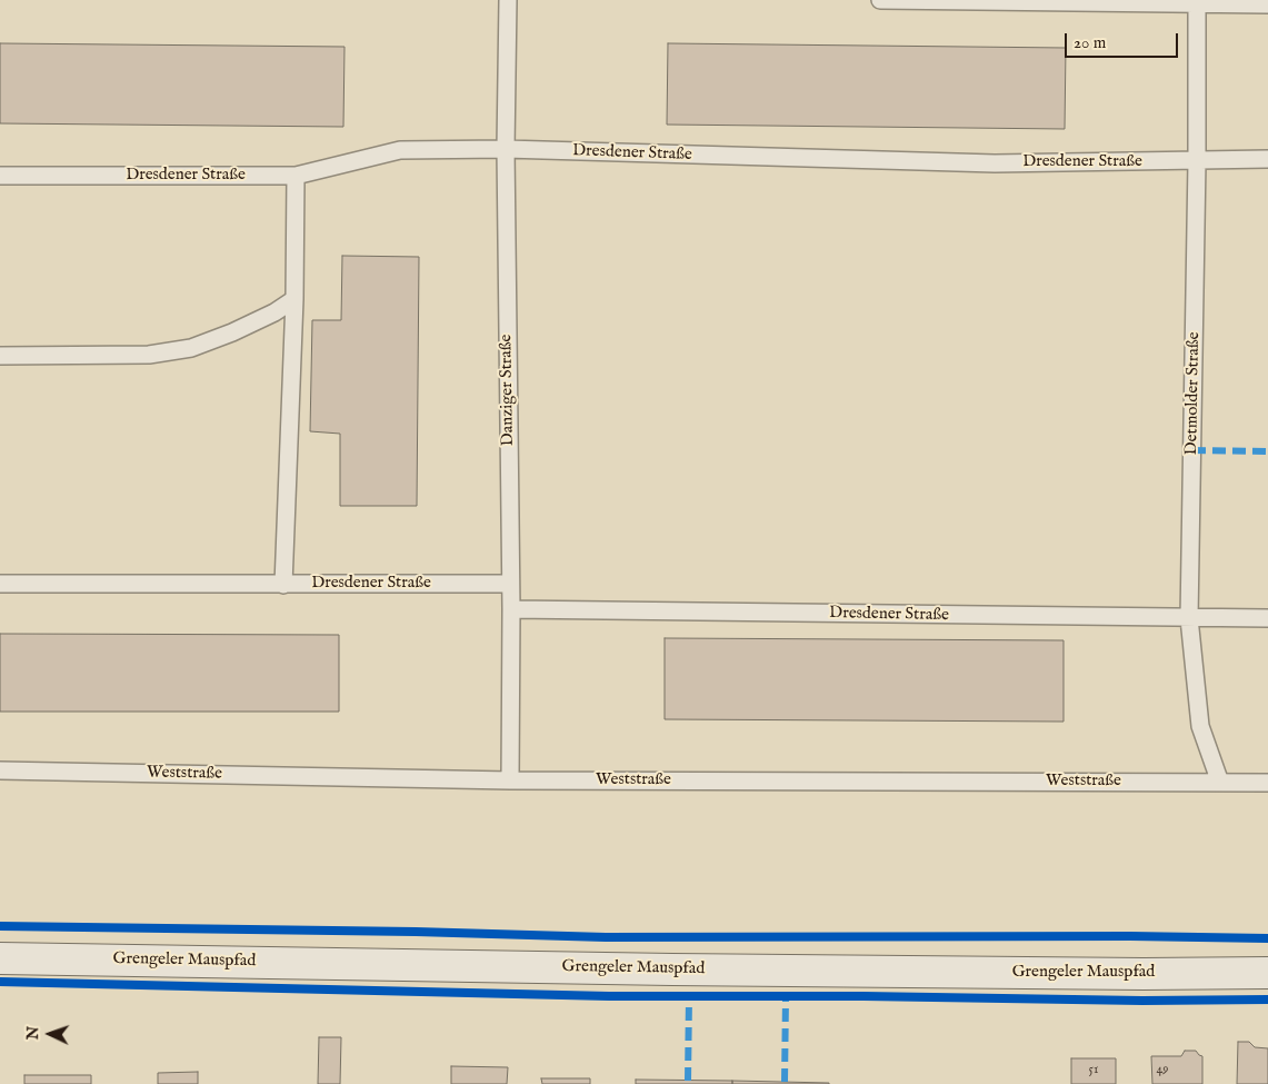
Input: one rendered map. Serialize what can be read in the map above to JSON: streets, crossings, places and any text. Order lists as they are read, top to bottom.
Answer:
{
  "streets": {
    "main road": ["Grengeler Mauspfad"],
    "lane": [
      "Dresdener Straße",
      "Danziger Straße",
      "Detmolder Straße",
      "Weststraße"
    ]
  },
  "crossings": [
    ["Dresdener Straße", "Danziger Straße"],
    ["Dresdener Straße", "Detmolder Straße"],
    ["Danziger Straße", "Weststraße"],
    ["Detmolder Straße", "Weststraße"]
  ],
  "house_numbers": ["51", "49"],
  "scale_bar": "20 m",
  "north": "left"
}
